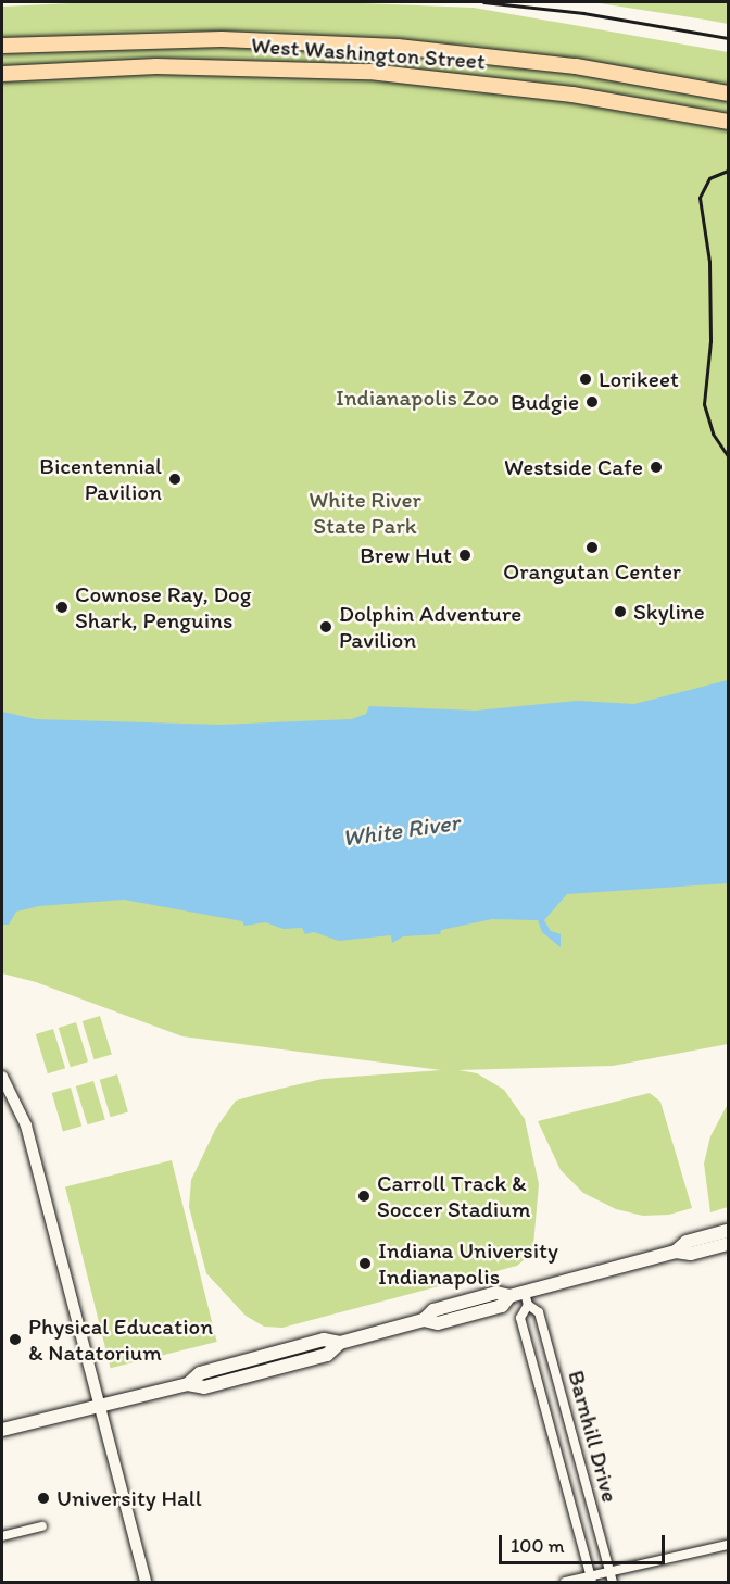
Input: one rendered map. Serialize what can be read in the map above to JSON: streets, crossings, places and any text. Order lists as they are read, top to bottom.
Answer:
{
  "streets": {
    "main road": ["West Washington Street"],
    "street": ["Barnhill Drive"]
  },
  "water": ["White River"],
  "parks": ["Indianapolis Zoo", "White River State Park"],
  "places": [
    "Lorikeet",
    "Budgie",
    "Westside Cafe",
    "Bicentennial Pavilion",
    "Orangutan Center",
    "Brew Hut",
    "Cownose Ray, Dog Shark, Penguins",
    "Skyline",
    "Dolphin Adventure Pavilion",
    "Carroll Track & Soccer Stadium",
    "Indiana University Indianapolis",
    "Physical Education & Natatorium",
    "University Hall"
  ],
  "scale_bar": "100 m"
}
